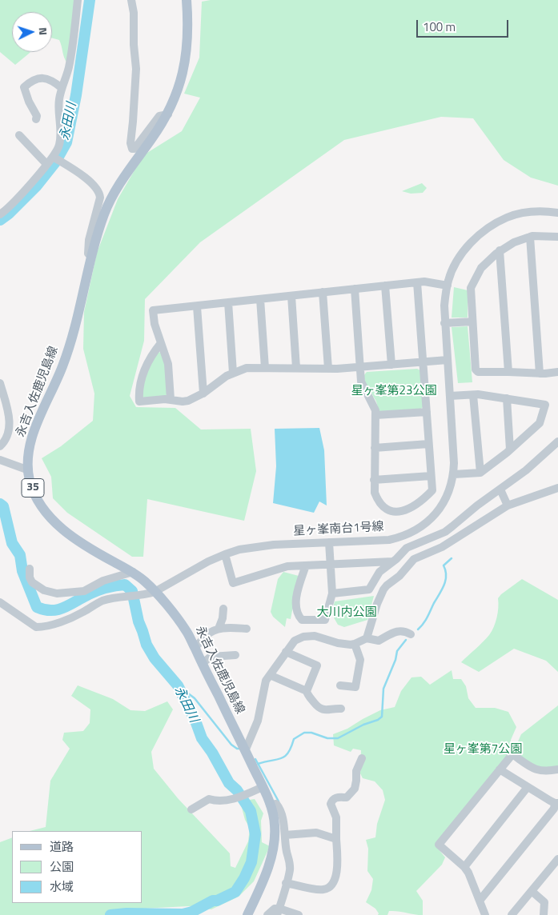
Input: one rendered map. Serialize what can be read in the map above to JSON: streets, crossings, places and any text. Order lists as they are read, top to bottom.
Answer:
{
  "streets": {
    "main road": ["永吉入佐鹿児島線", "35"],
    "street": ["星ヶ峯南台1号線"]
  },
  "crossings": [
    ["永吉入佐鹿児島線", "星ヶ峯南台1号線"]
  ],
  "water": ["永田川"],
  "parks": ["星ヶ峯第23公園", "大川内公園", "星ヶ峯第7公園"],
  "legend": ["道路", "公園", "水域"],
  "scale_bar": "100 m",
  "north": "right"
}
